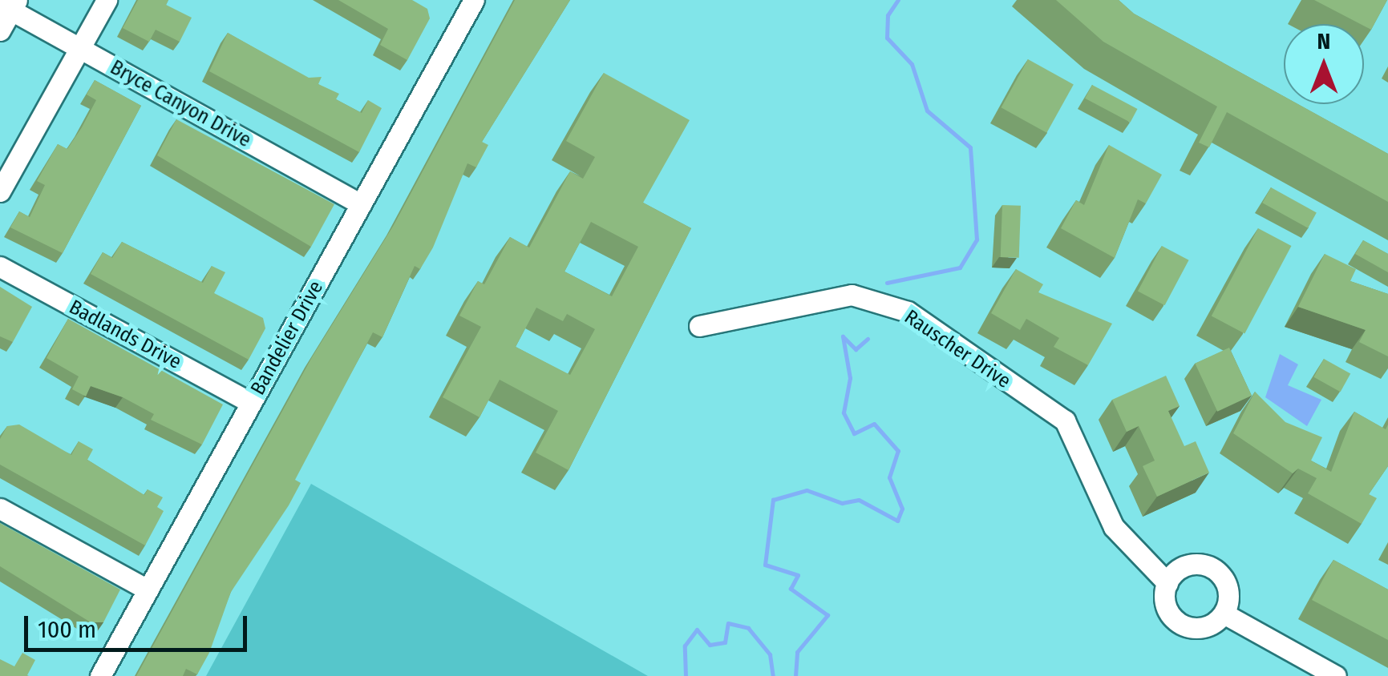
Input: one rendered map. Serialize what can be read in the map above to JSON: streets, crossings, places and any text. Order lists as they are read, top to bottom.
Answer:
{
  "streets": {
    "street": [
      "Bryce Canyon Drive",
      "Badlands Drive",
      "Bandelier Drive",
      "Rauscher Drive"
    ]
  },
  "crossings": [
    ["Bryce Canyon Drive", "Bandelier Drive"],
    ["Badlands Drive", "Bandelier Drive"]
  ],
  "scale_bar": "100 m",
  "north": "top"
}
